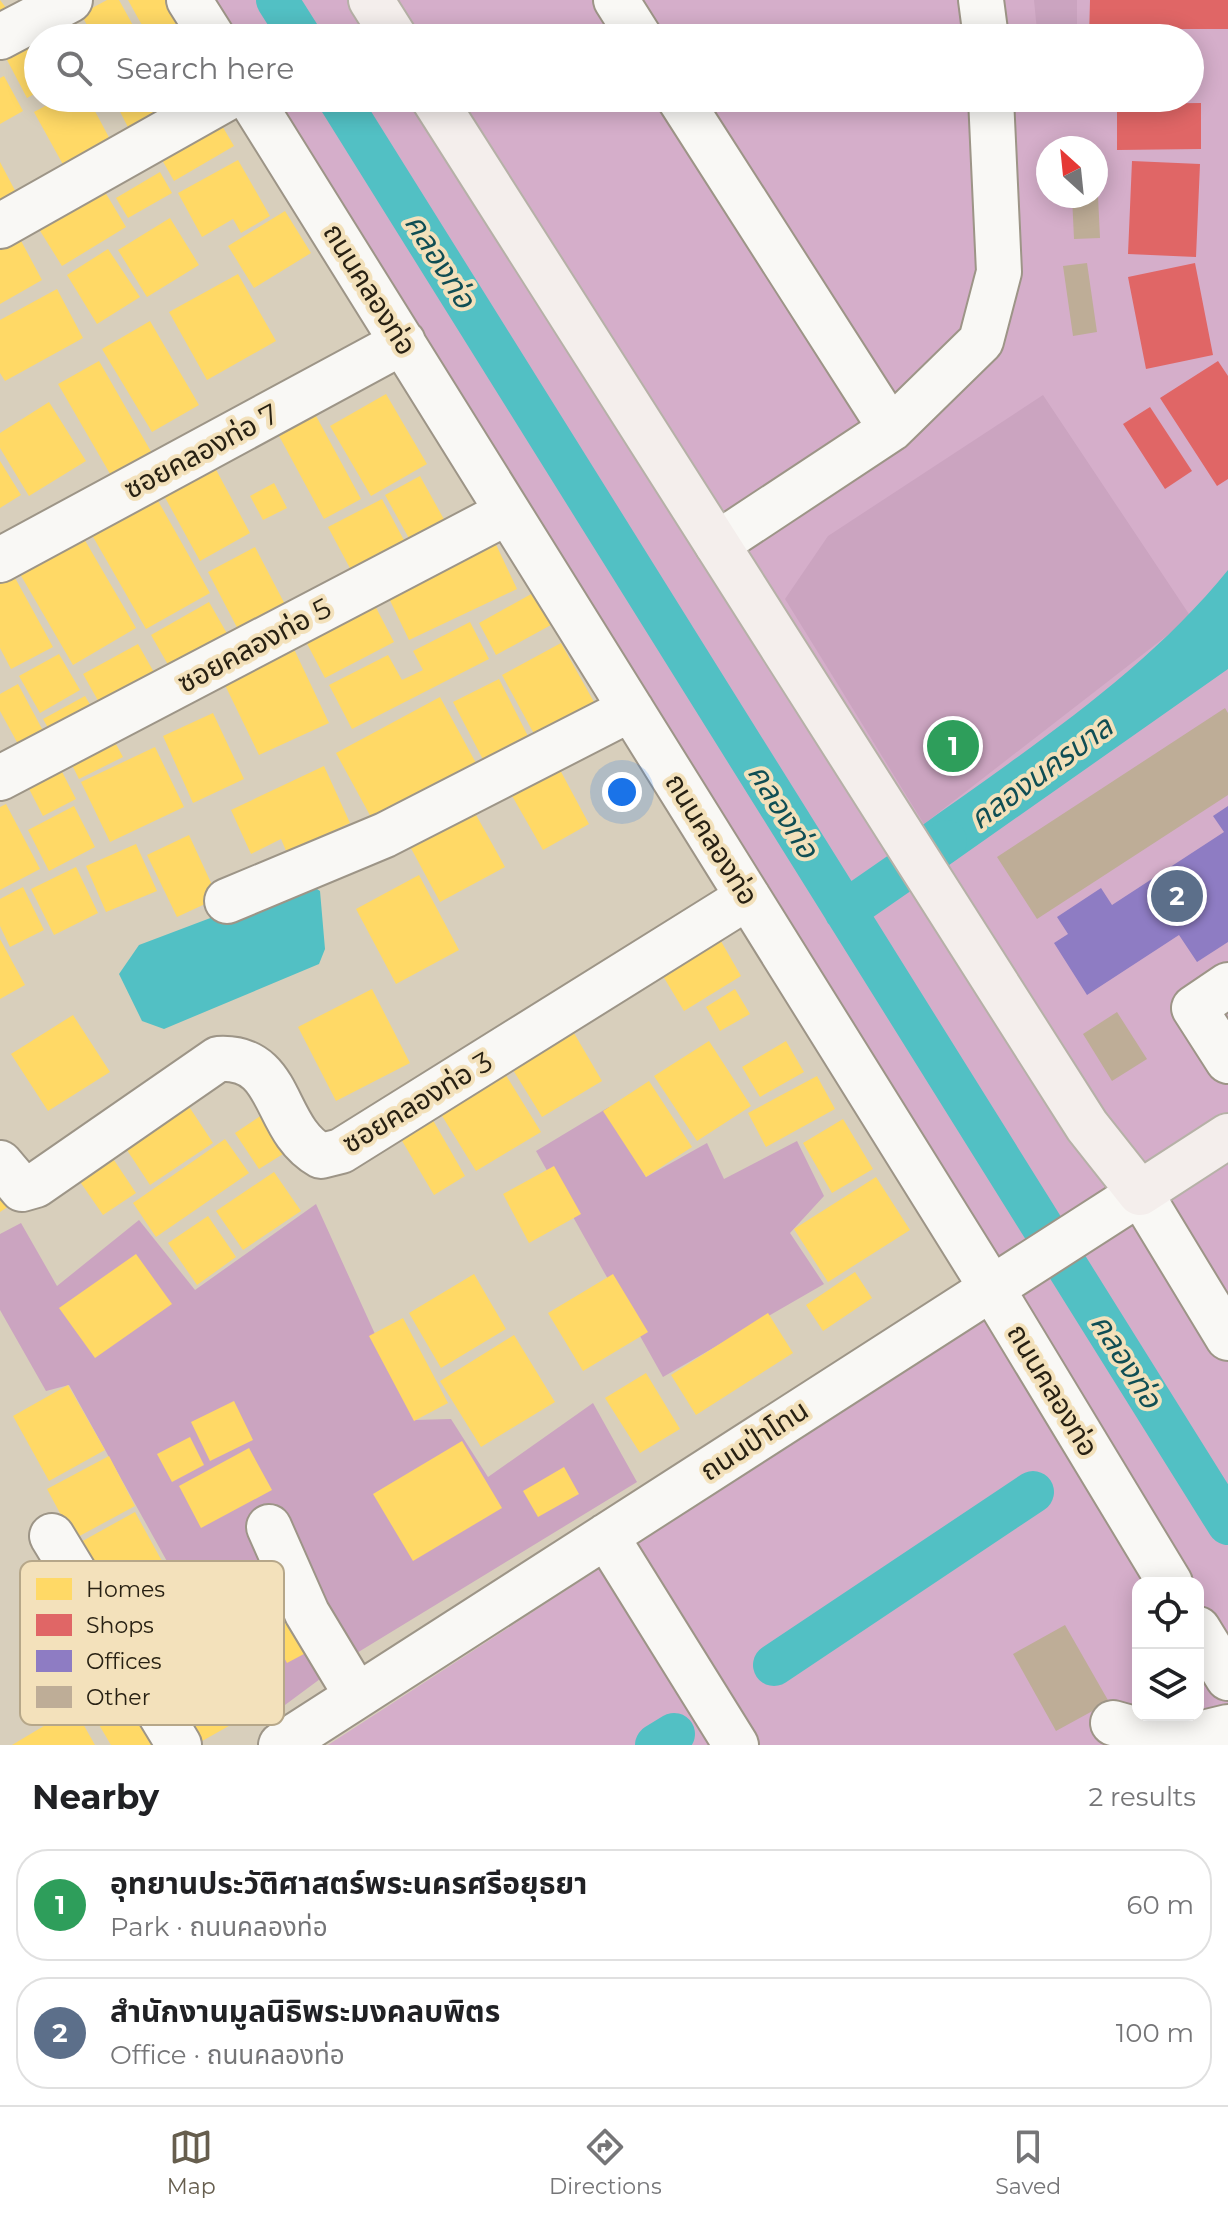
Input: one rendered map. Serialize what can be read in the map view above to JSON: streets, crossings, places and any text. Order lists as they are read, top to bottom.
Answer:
{
  "streets": {
    "main road": ["ถนนป่าโทน"],
    "street": [
      "ถนนคลองท่อ",
      "ซอยคลองท่อ 7",
      "ซอยคลองท่อ 5",
      "ซอยคลองท่อ 3"
    ]
  },
  "crossings": [
    ["ถนนคลองท่อ", "ซอยคลองท่อ 7"],
    ["ถนนคลองท่อ", "ซอยคลองท่อ 5"],
    ["ถนนคลองท่อ", "ซอยคลองท่อ 3"],
    ["ถนนคลองท่อ", "ถนนป่าโทน"]
  ],
  "water": ["คลองท่อ", "คลองนครบาล"],
  "legend": [
    "Homes",
    "Shops",
    "Offices",
    "Other"
  ],
  "north": "top left",
  "page": {
    "search": "Search here",
    "pins": ["1", "2"],
    "heading": ["Nearby", "2 results"],
    "list": [
      {
        "mark": "1",
        "name": "อุทยานประวัติศาสตร์พระนครศรีอยุธยา",
        "note": "Park · ถนนคลองท่อ",
        "value": "60 m"
      },
      {
        "mark": "2",
        "name": "สำนักงานมูลนิธิพระมงคลบพิตร",
        "note": "Office · ถนนคลองท่อ",
        "value": "100 m"
      }
    ],
    "nav": ["Map", "Directions", "Saved"]
  }
}
